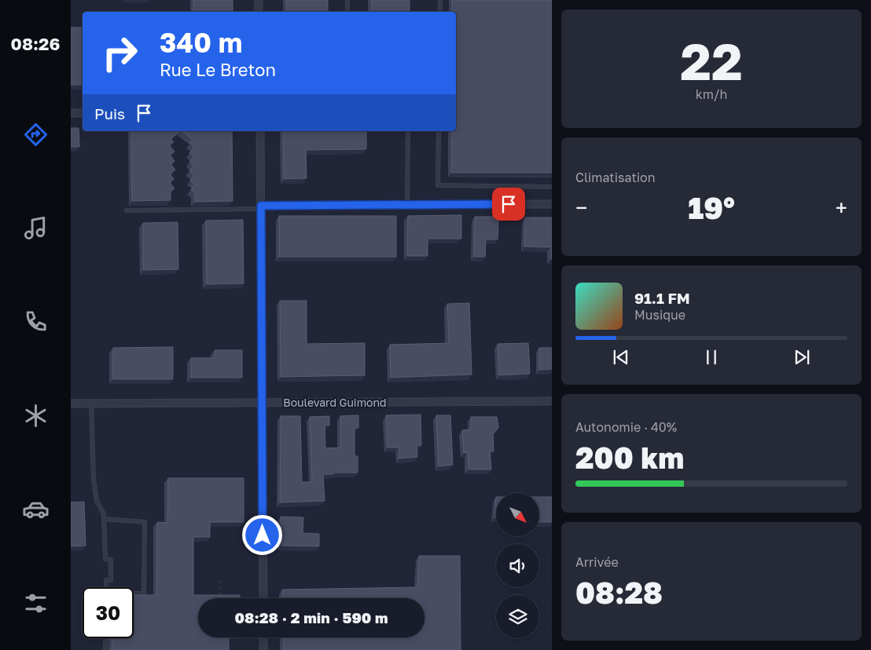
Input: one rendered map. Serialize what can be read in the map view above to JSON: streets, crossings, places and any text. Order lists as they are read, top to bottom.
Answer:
{
  "streets": {
    "street": ["Boulevard Guimond"]
  },
  "north": "bottom right",
  "page": {
    "tabs": "08:26",
    "tile": [
      ["22", "km/h"],
      "Climatisation",
      ["Autonomie · 40%", "200 km"],
      ["Arrivée", "08:28"]
    ],
    "turn": ["340 m", "Rue Le Breton"],
    "then": "Puis",
    "heat": ["−", "19°", "+"],
    "song": ["91.1 FM", "Musique"],
    "limit": "30",
    "trip": "08:28 · 2 min · 590 m"
  }
}
